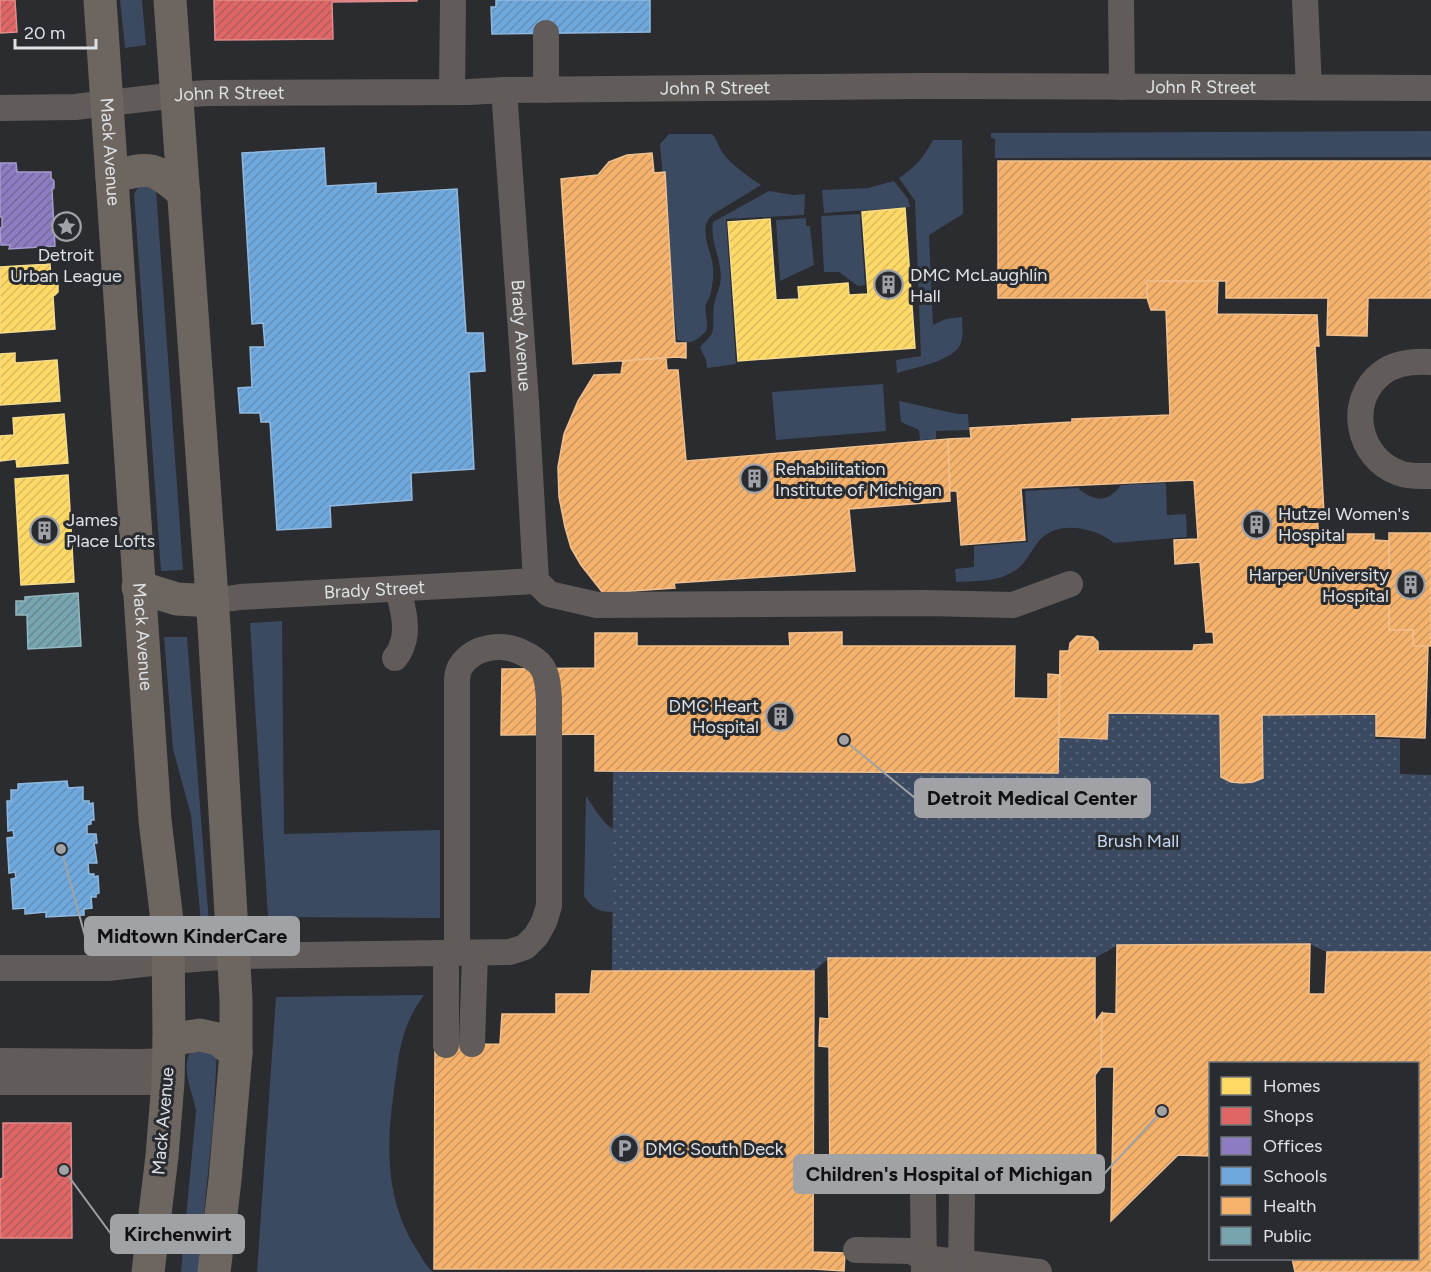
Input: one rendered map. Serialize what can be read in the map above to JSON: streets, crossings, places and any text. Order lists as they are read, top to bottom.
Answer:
{
  "streets": {
    "main road": ["Mack Avenue"],
    "street": ["John R Street", "Brady Avenue", "Brady Street"]
  },
  "crossings": [
    ["John R Street", "Mack Avenue"],
    ["John R Street", "Brady Avenue"],
    ["Brady Avenue", "Brady Street"]
  ],
  "parks": ["Brush Mall"],
  "places": {
    "place": ["Detroit Urban League"],
    "building": [
      "DMC McLaughlin Hall",
      "Rehabilitation Institute of Michigan",
      "Hutzel Women's Hospital",
      "James Place Lofts",
      "Harper University Hospital",
      "DMC Heart Hospital"
    ],
    "other": [
      "Detroit Medical Center",
      "Midtown KinderCare",
      "Children's Hospital of Michigan",
      "Kirchenwirt"
    ],
    "parking": ["DMC South Deck"]
  },
  "legend": [
    "Homes",
    "Shops",
    "Offices",
    "Schools",
    "Health",
    "Public"
  ],
  "scale_bar": "20 m"
}
